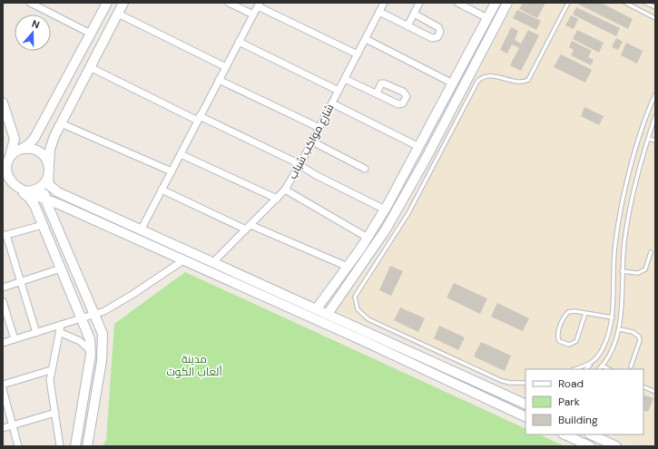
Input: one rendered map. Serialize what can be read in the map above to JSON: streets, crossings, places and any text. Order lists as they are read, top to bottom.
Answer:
{
  "streets": {
    "street": ["شارع مواكب شباب"]
  },
  "parks": ["مدينة ألعاب الكوت"],
  "legend": ["Road", "Park", "Building"],
  "north": "top"
}
